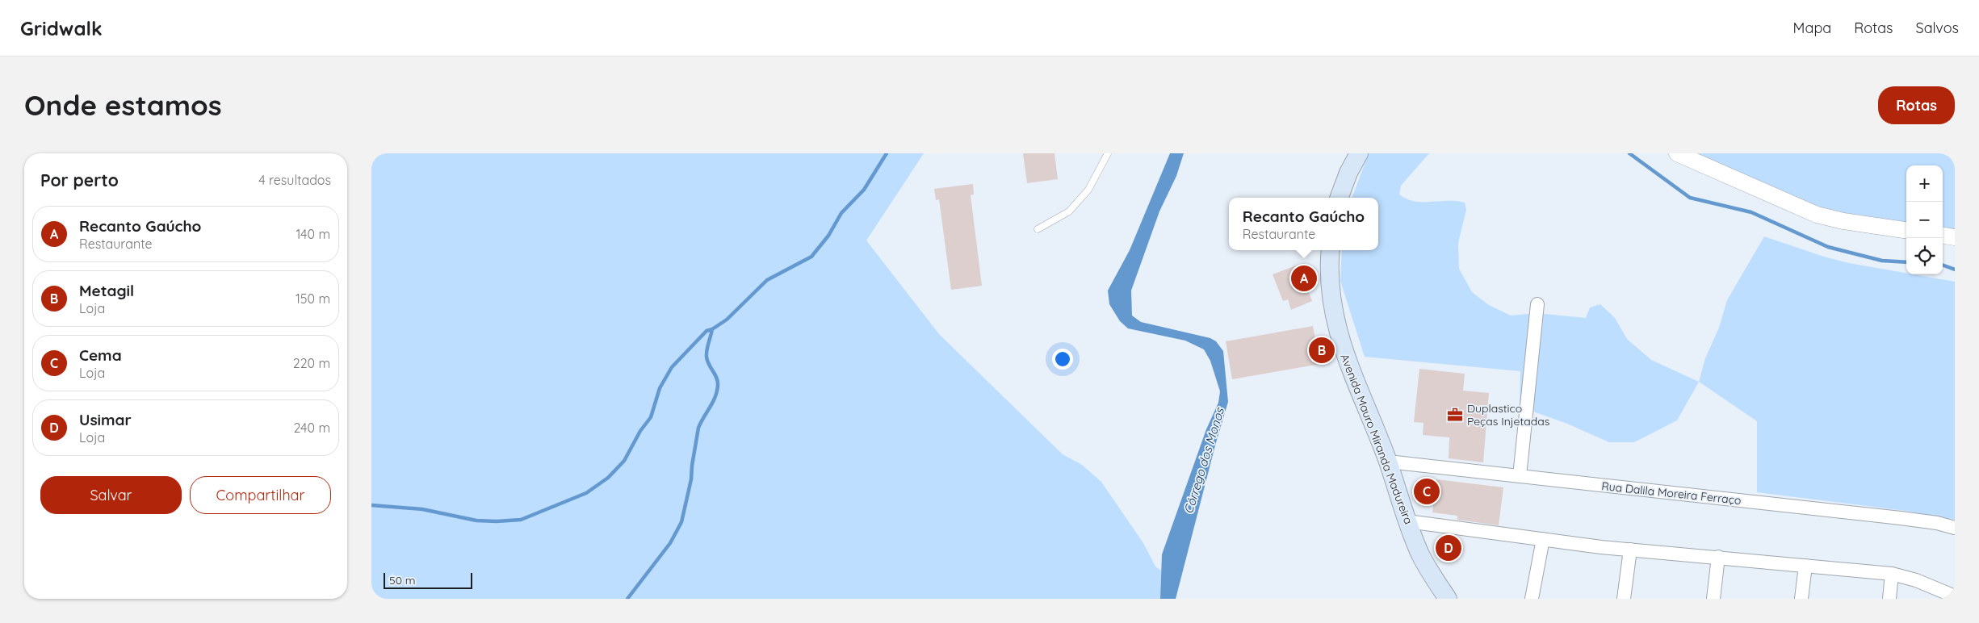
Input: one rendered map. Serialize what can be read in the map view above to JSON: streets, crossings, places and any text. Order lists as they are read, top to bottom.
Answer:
{
  "streets": {
    "main road": ["Avenida Mauro Miranda Madureira"],
    "street": ["Rua Dalila Moreira Ferraço"]
  },
  "crossings": [
    ["Avenida Mauro Miranda Madureira", "Rua Dalila Moreira Ferraço"]
  ],
  "water": ["Córrego dos Monos"],
  "places": {
    "office": ["Duplastico Peças Injetadas"]
  },
  "scale_bar": "50 m",
  "page": {
    "header": "Gridwalk",
    "nav": ["Mapa", "Rotas", "Salvos"],
    "buttons": [
      "Rotas",
      ["Salvar", "Compartilhar"]
    ],
    "title": "Onde estamos",
    "heading": ["Por perto", "4 resultados"],
    "map_buttons": ["+", "−"],
    "popup": ["Recanto Gaúcho", "Restaurante"],
    "list": [
      {
        "mark": "A",
        "name": "Recanto Gaúcho",
        "note": "Restaurante",
        "value": "140 m"
      },
      {
        "mark": "B",
        "name": "Metagil",
        "note": "Loja",
        "value": "150 m"
      },
      {
        "mark": "C",
        "name": "Cema",
        "note": "Loja",
        "value": "220 m"
      },
      {
        "mark": "D",
        "name": "Usimar",
        "note": "Loja",
        "value": "240 m"
      }
    ],
    "pins": [
      "A",
      "B",
      "C",
      "D"
    ],
    "scale": "50 m"
  }
}
